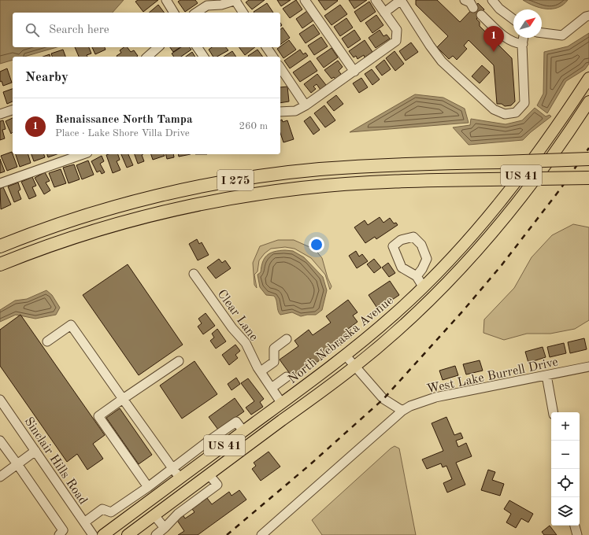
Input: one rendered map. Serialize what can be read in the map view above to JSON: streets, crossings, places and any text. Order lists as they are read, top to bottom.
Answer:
{
  "streets": {
    "highway": ["I 275"],
    "main road": ["US 41", "North Nebraska Avenue"],
    "street": ["Clear Lane", "West Lake Burrell Drive", "Sinclair Hills Road"]
  },
  "crossings": [
    ["Clear Lane", "North Nebraska Avenue"]
  ],
  "north": "top right",
  "page": {
    "search": "Search here",
    "pins": "1",
    "heading": "Nearby",
    "list": [
      {
        "mark": "1",
        "name": "Renaissance North Tampa",
        "note": "Place · Lake Shore Villa Drive",
        "value": "260 m"
      }
    ],
    "map_buttons": ["+", "−"]
  }
}
